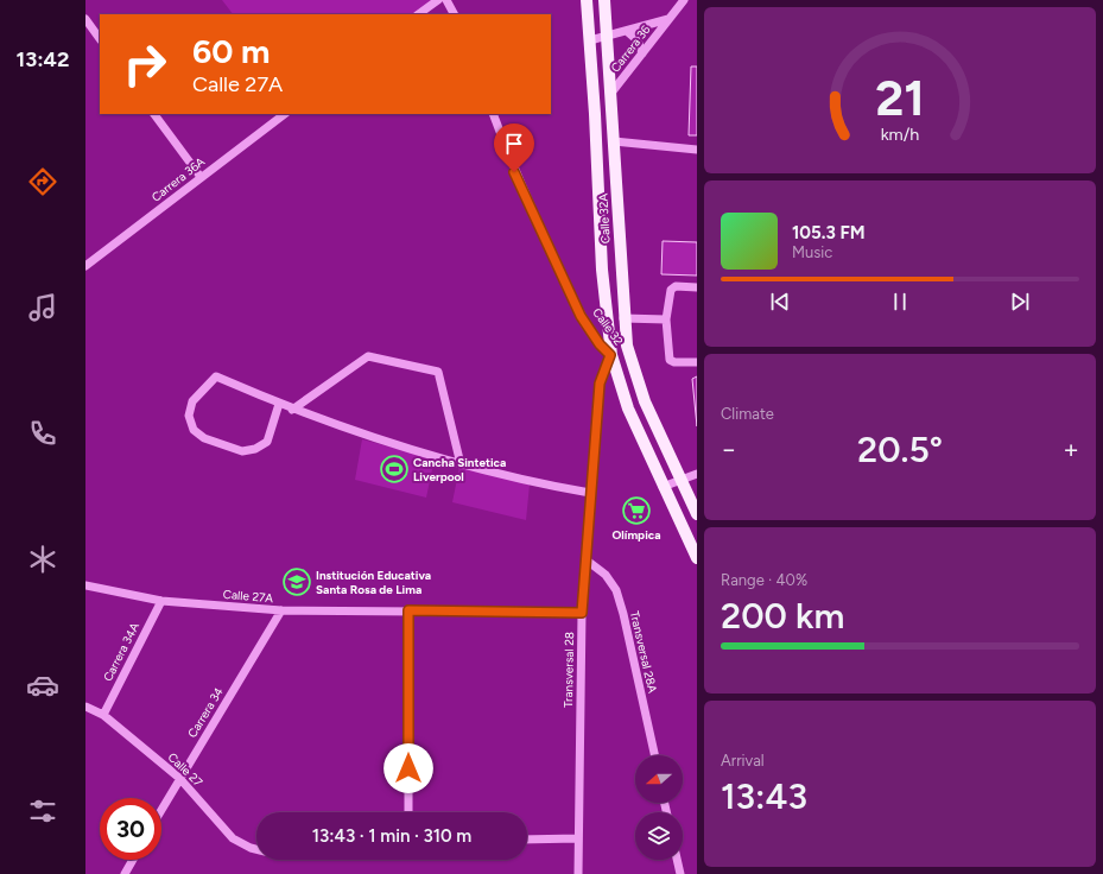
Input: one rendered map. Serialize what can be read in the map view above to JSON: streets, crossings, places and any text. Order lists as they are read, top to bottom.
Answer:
{
  "streets": {
    "main road": ["Calle 32A", "Calle 32"],
    "street": [
      "Carrera 36",
      "Carrera 36A",
      "Calle 27A",
      "Carrera 34A",
      "Transversal 28A",
      "Transversal 28",
      "Carrera 34",
      "Calle 27"
    ]
  },
  "crossings": [
    ["Carrera 36", "Calle 32A"],
    ["Calle 32A", "Calle 32"],
    ["Calle 32A", "Transversal 28"],
    ["Calle 32", "Transversal 28"],
    ["Calle 27A", "Carrera 34A"],
    ["Calle 27A", "Transversal 28"],
    ["Calle 27A", "Carrera 34"],
    ["Carrera 34A", "Calle 27"],
    ["Transversal 28A", "Transversal 28"],
    ["Carrera 34", "Calle 27"]
  ],
  "places": {
    "sports": ["Cancha Sintetica Liverpool"],
    "supermarket": ["Olímpica"],
    "school or university": ["Institución Educativa Santa Rosa de Lima"]
  },
  "north": "left",
  "page": {
    "tabs": "13:42",
    "turn": ["60 m", "Calle 27A"],
    "song": ["105.3 FM", "Music"],
    "tile": [
      "Climate",
      ["Range · 40%", "200 km"],
      ["Arrival", "13:43"]
    ],
    "heat": ["−", "20.5°", "+"],
    "limit": "30",
    "trip": "13:43 · 1 min · 310 m",
    "gauge": ["21", "km/h"]
  }
}
